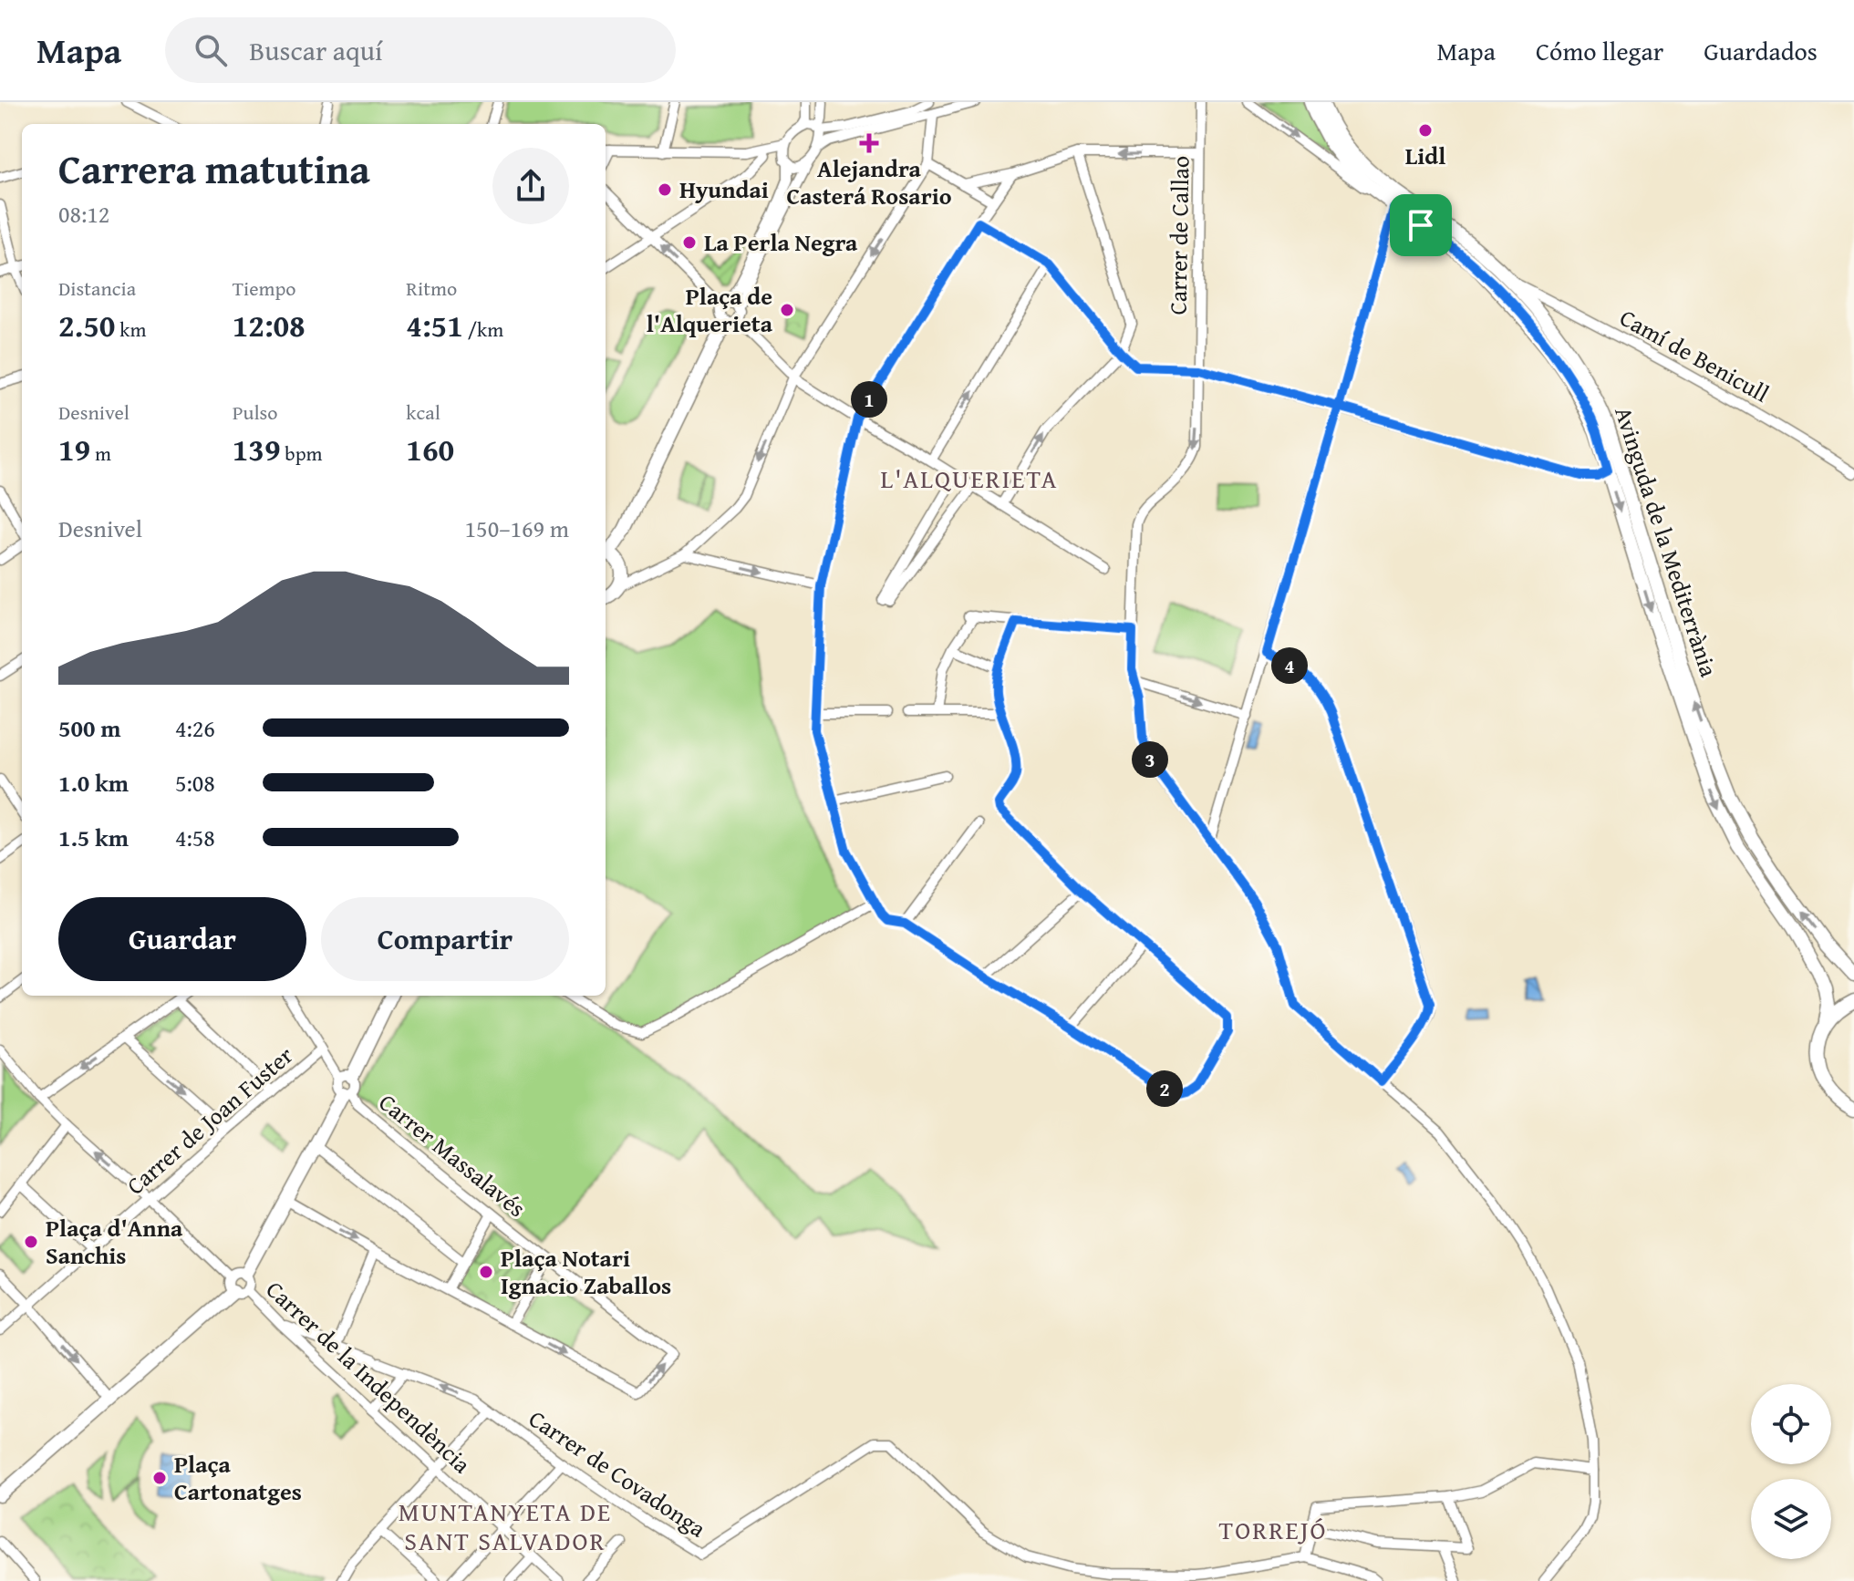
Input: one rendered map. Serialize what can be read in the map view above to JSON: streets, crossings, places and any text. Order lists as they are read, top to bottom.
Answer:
{
  "streets": {
    "main road": ["Avinguda de la Mediterrània"],
    "street": [
      "Carrer de Callao",
      "Camí de Benicull",
      "Carrer de Joan Fuster",
      "Carrer Massalavés",
      "Carrer de la Independència",
      "Carrer de Covadonga"
    ]
  },
  "crossings": [
    ["Camí de Benicull", "Avinguda de la Mediterrània"],
    ["Carrer de la Independència", "Carrer de Covadonga"]
  ],
  "districts": ["L'ALQUERIETA", "MUNTANYETA DE SANT SALVADOR", "TORREJÓ"],
  "places": {
    "other": [
      "Lidl",
      "Hyundai",
      "La Perla Negra",
      "Plaça de l'Alquerieta",
      "Plaça d'Anna Sanchis",
      "Plaça Notari Ignacio Zaballos",
      "Plaça Cartonatges"
    ],
    "health": ["Alejandra Casterá Rosario"]
  },
  "page": {
    "header": "Mapa",
    "search": "Buscar aquí",
    "nav": ["Mapa", "Cómo llegar", "Guardados"],
    "heading": ["Carrera matutina", "08:12"],
    "stats": [
      ["Distancia", "2.50 km"],
      ["Tiempo", "12:08"],
      ["Ritmo", "4:51 /km"],
      ["Desnivel", "19 m"],
      ["Pulso", "139 bpm"],
      ["kcal", "160"]
    ],
    "pins": [
      "1",
      "4",
      "3",
      "2"
    ],
    "chart": ["Desnivel", "150–169 m"],
    "list": [
      {
        "name": "500 m",
        "note": "4:26"
      },
      {
        "name": "1.0 km",
        "note": "5:08"
      },
      {
        "name": "1.5 km",
        "note": "4:58"
      }
    ],
    "buttons": ["Guardar", "Compartir"]
  }
}
